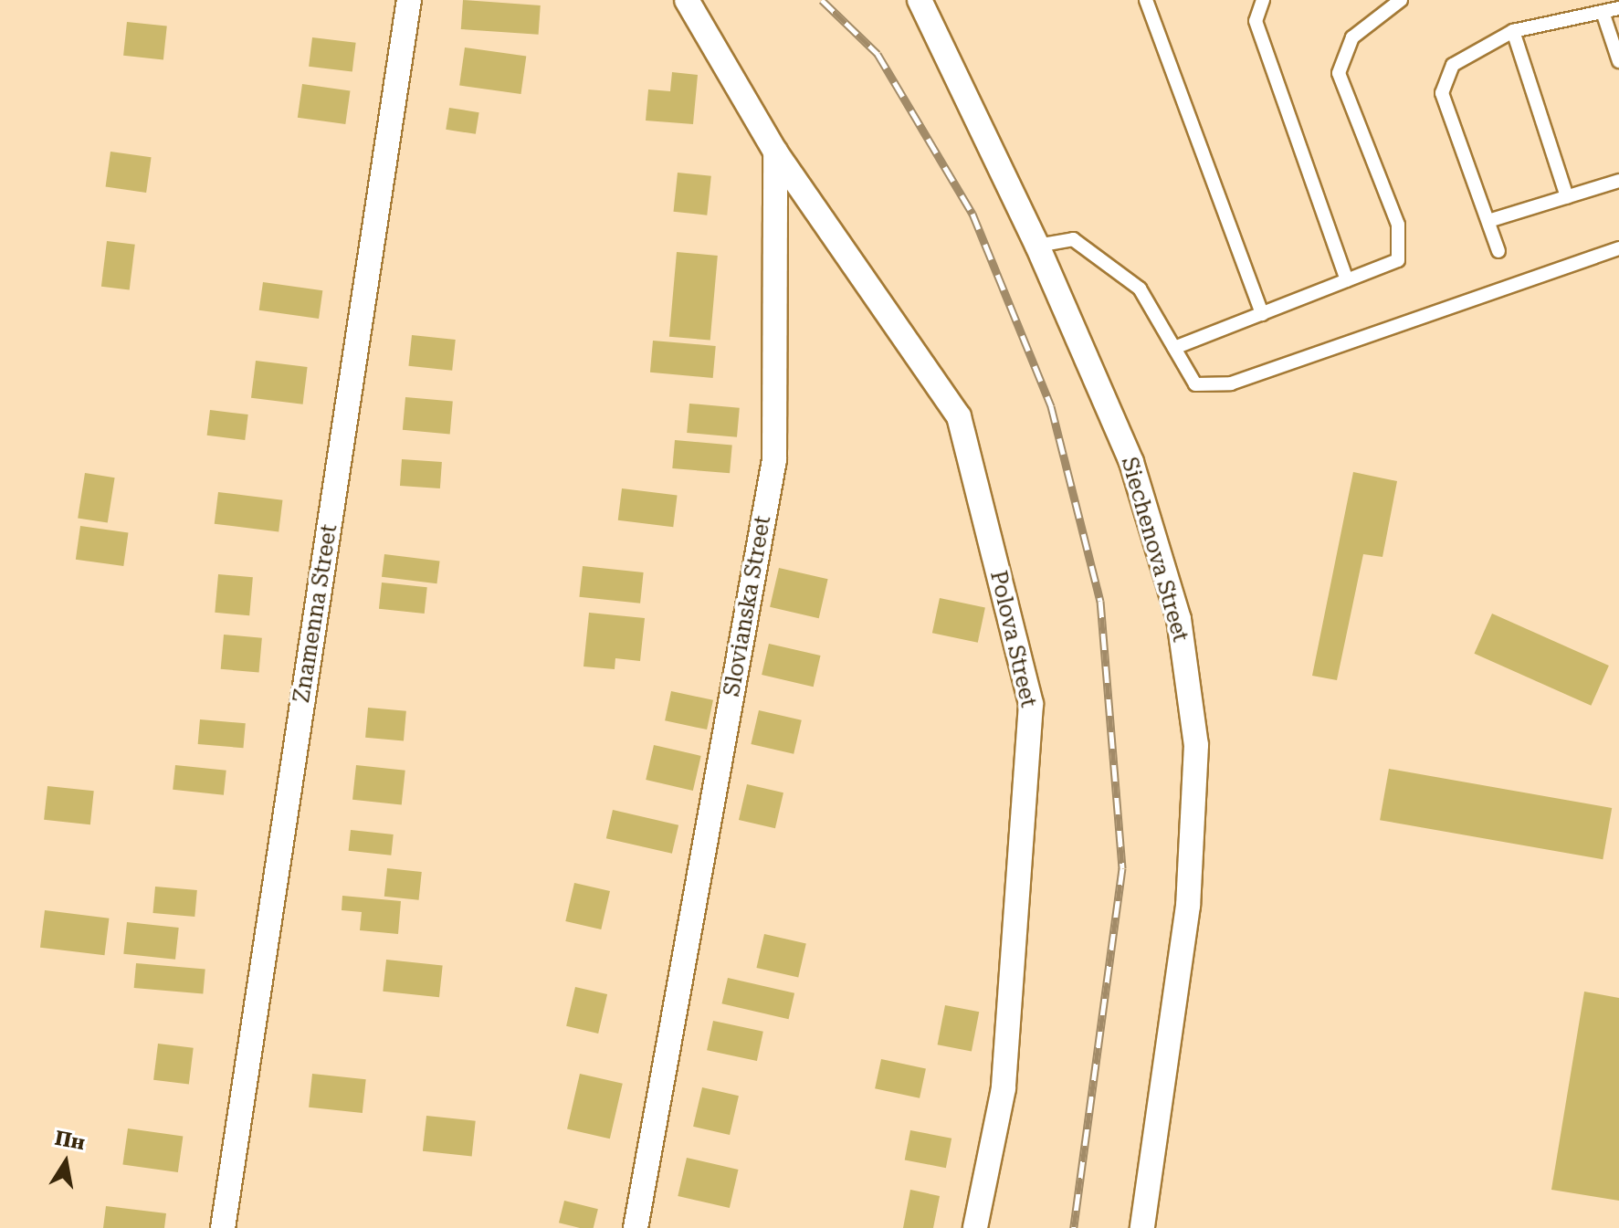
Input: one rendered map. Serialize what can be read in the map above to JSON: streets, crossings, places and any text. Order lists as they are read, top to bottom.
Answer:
{
  "streets": {
    "street": [
      "Siechenova Street",
      "Slovianska Street",
      "Znamenna Street",
      "Polova Street"
    ]
  },
  "crossings": [
    ["Slovianska Street", "Polova Street"]
  ],
  "north": "top"
}
